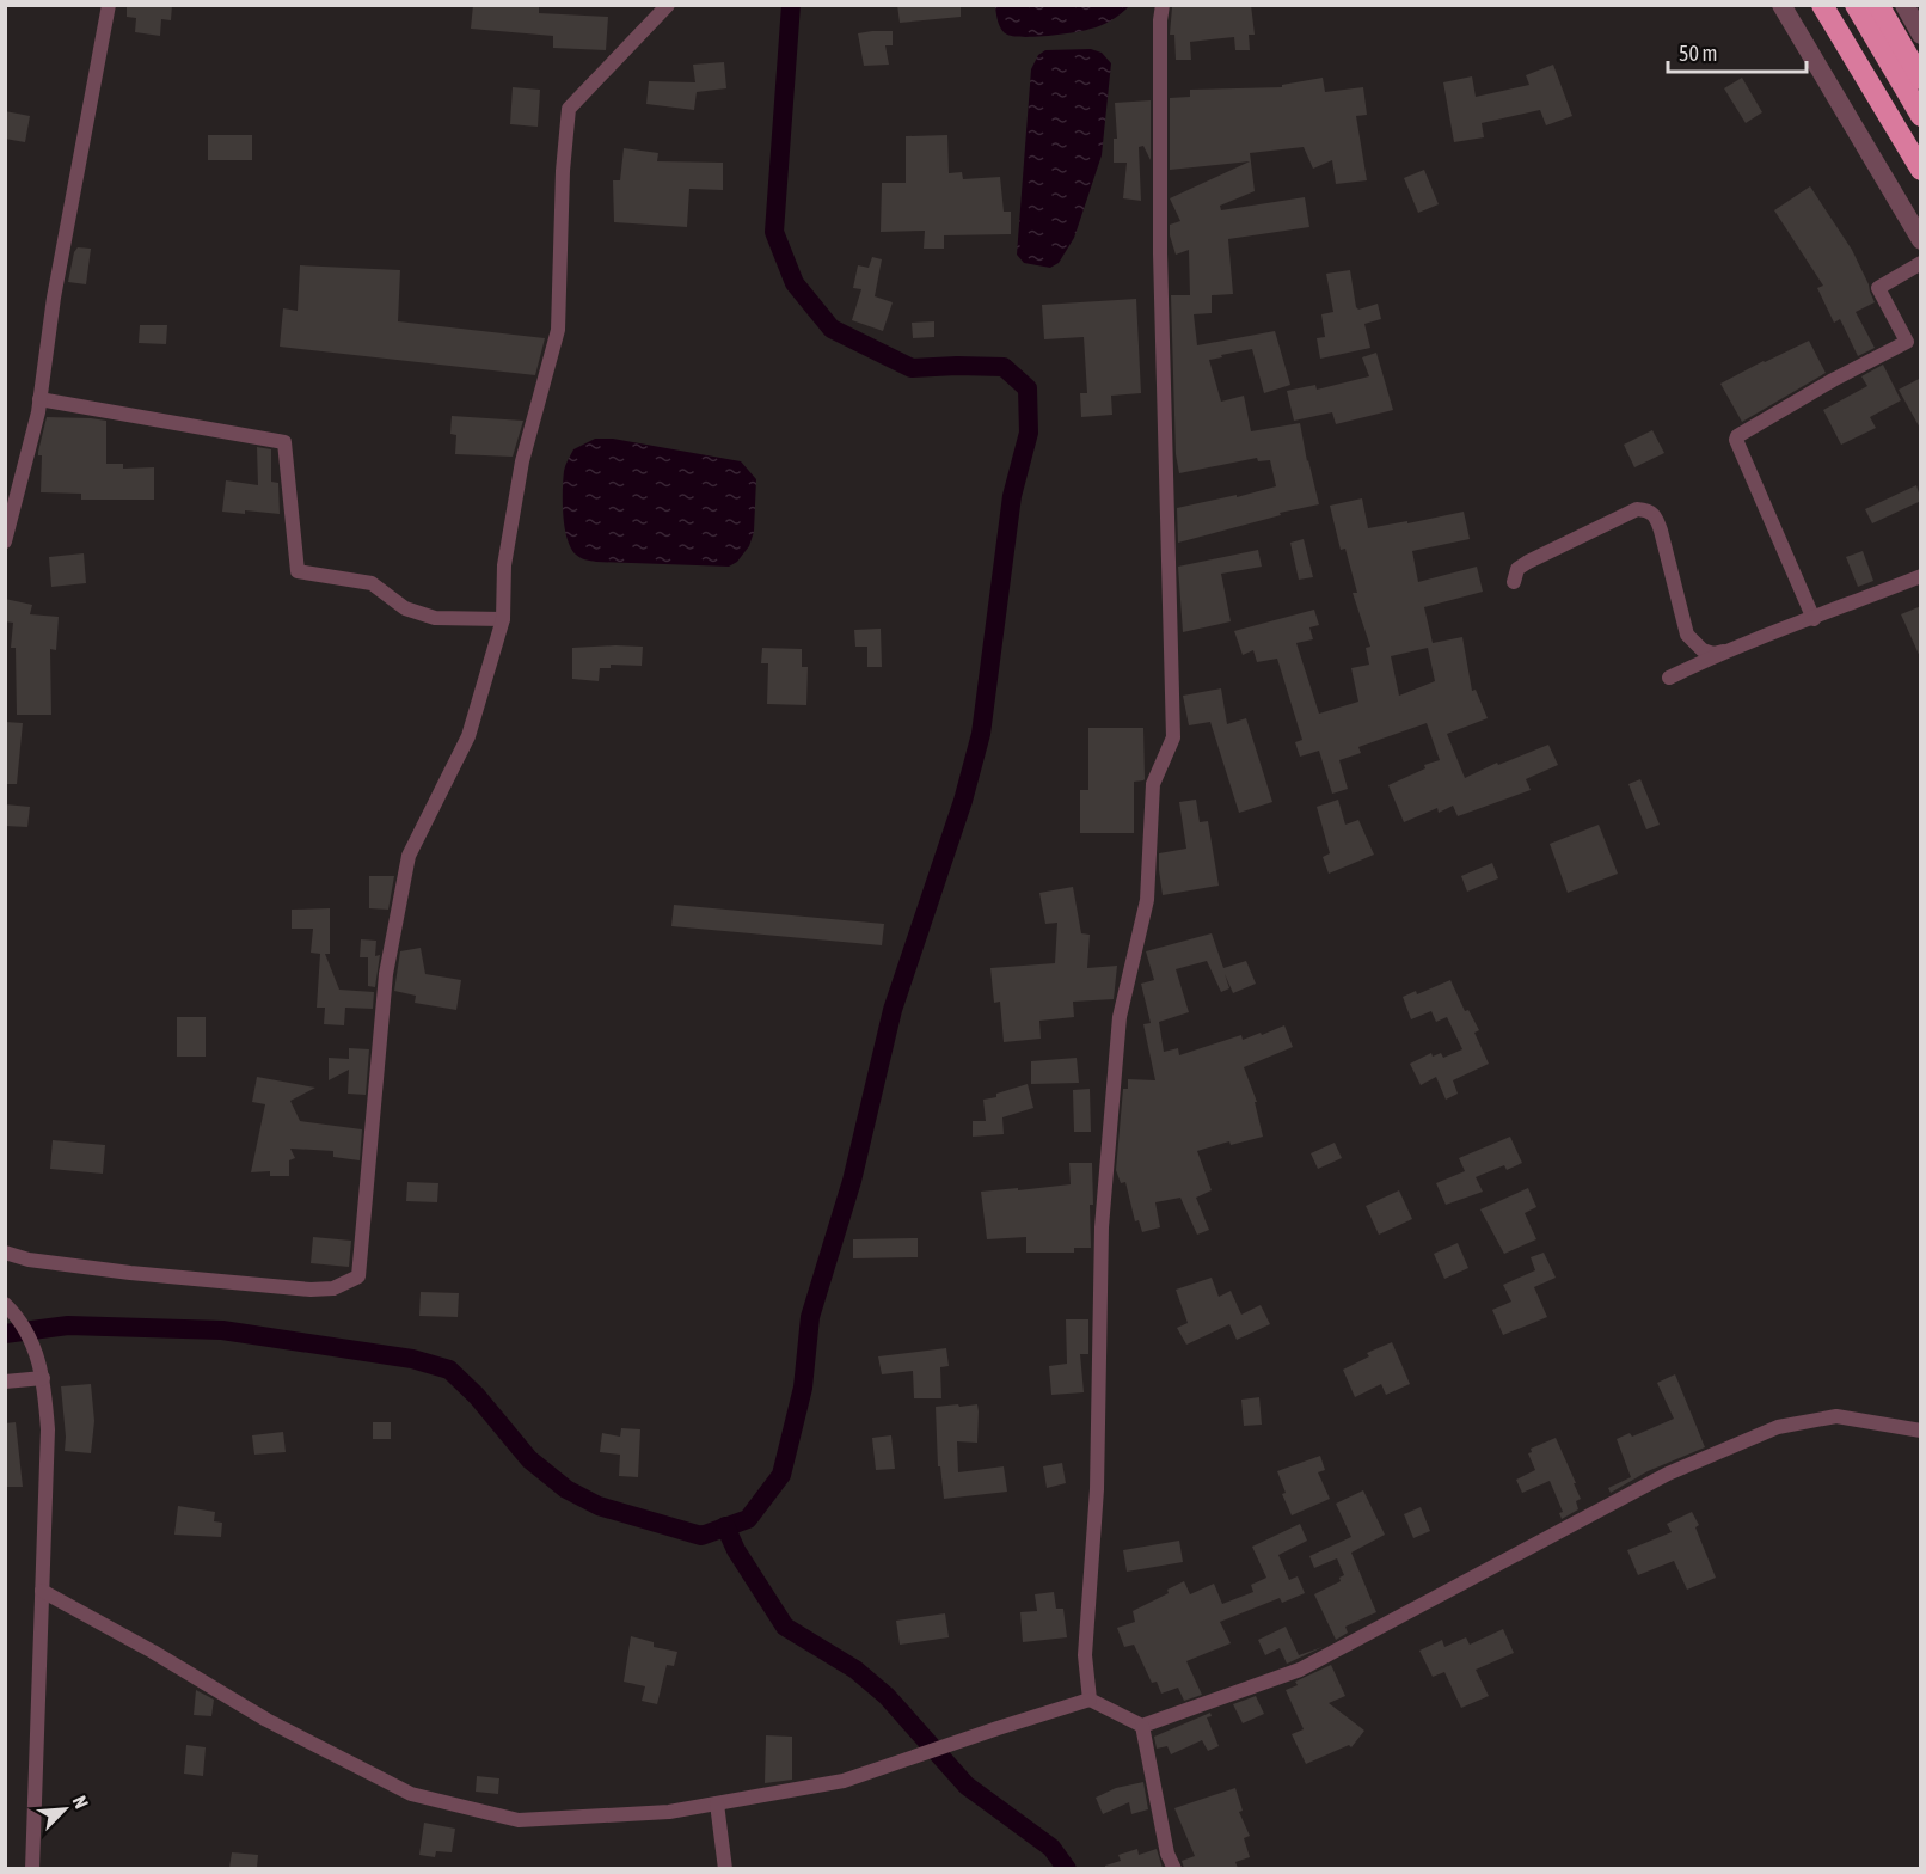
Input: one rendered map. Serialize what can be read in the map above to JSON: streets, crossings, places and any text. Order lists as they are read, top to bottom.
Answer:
{
  "scale_bar": "50 m",
  "north": "top right"
}
